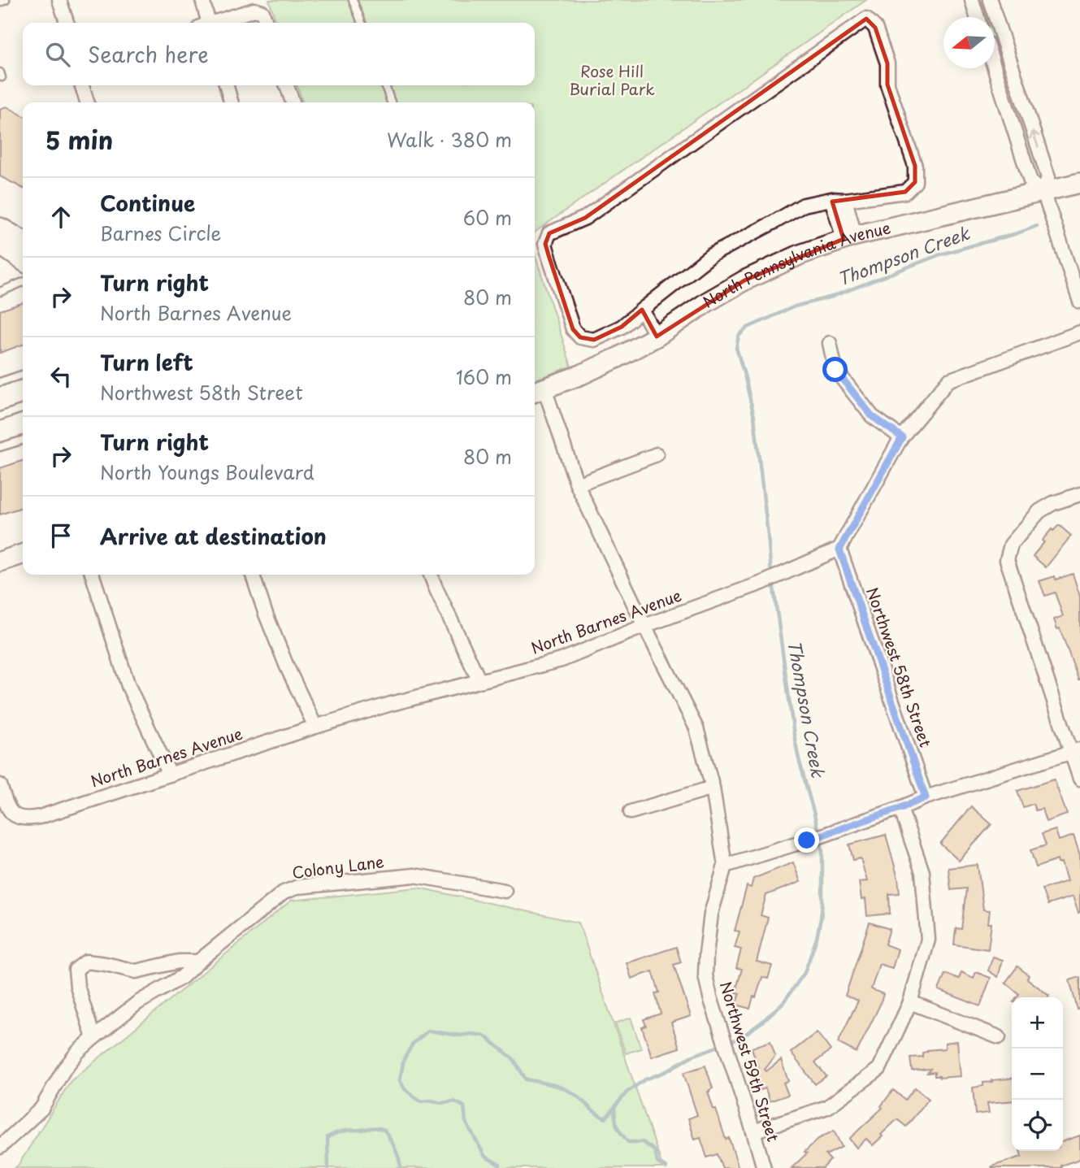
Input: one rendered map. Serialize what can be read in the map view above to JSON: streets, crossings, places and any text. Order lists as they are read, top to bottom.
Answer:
{
  "streets": {
    "main road": ["North Pennsylvania Avenue"],
    "street": [
      "North Barnes Avenue",
      "Northwest 58th Street",
      "Colony Lane",
      "Northwest 59th Street"
    ]
  },
  "crossings": [
    ["North Pennsylvania Avenue", "Northwest 59th Street"],
    ["North Barnes Avenue", "Northwest 58th Street"],
    ["North Barnes Avenue", "Northwest 59th Street"]
  ],
  "water": ["Thompson Creek"],
  "parks": ["Rose Hill Burial Park"],
  "north": "left",
  "page": {
    "search": "Search here",
    "heading": ["5 min", "Walk · 380 m"],
    "list": [
      ["Continue", "Barnes Circle", "60 m"],
      ["Turn right", "North Barnes Avenue", "80 m"],
      ["Turn left", "Northwest 58th Street", "160 m"],
      ["Turn right", "North Youngs Boulevard", "80 m"],
      "Arrive at destination"
    ],
    "map_buttons": ["+", "−"]
  }
}
